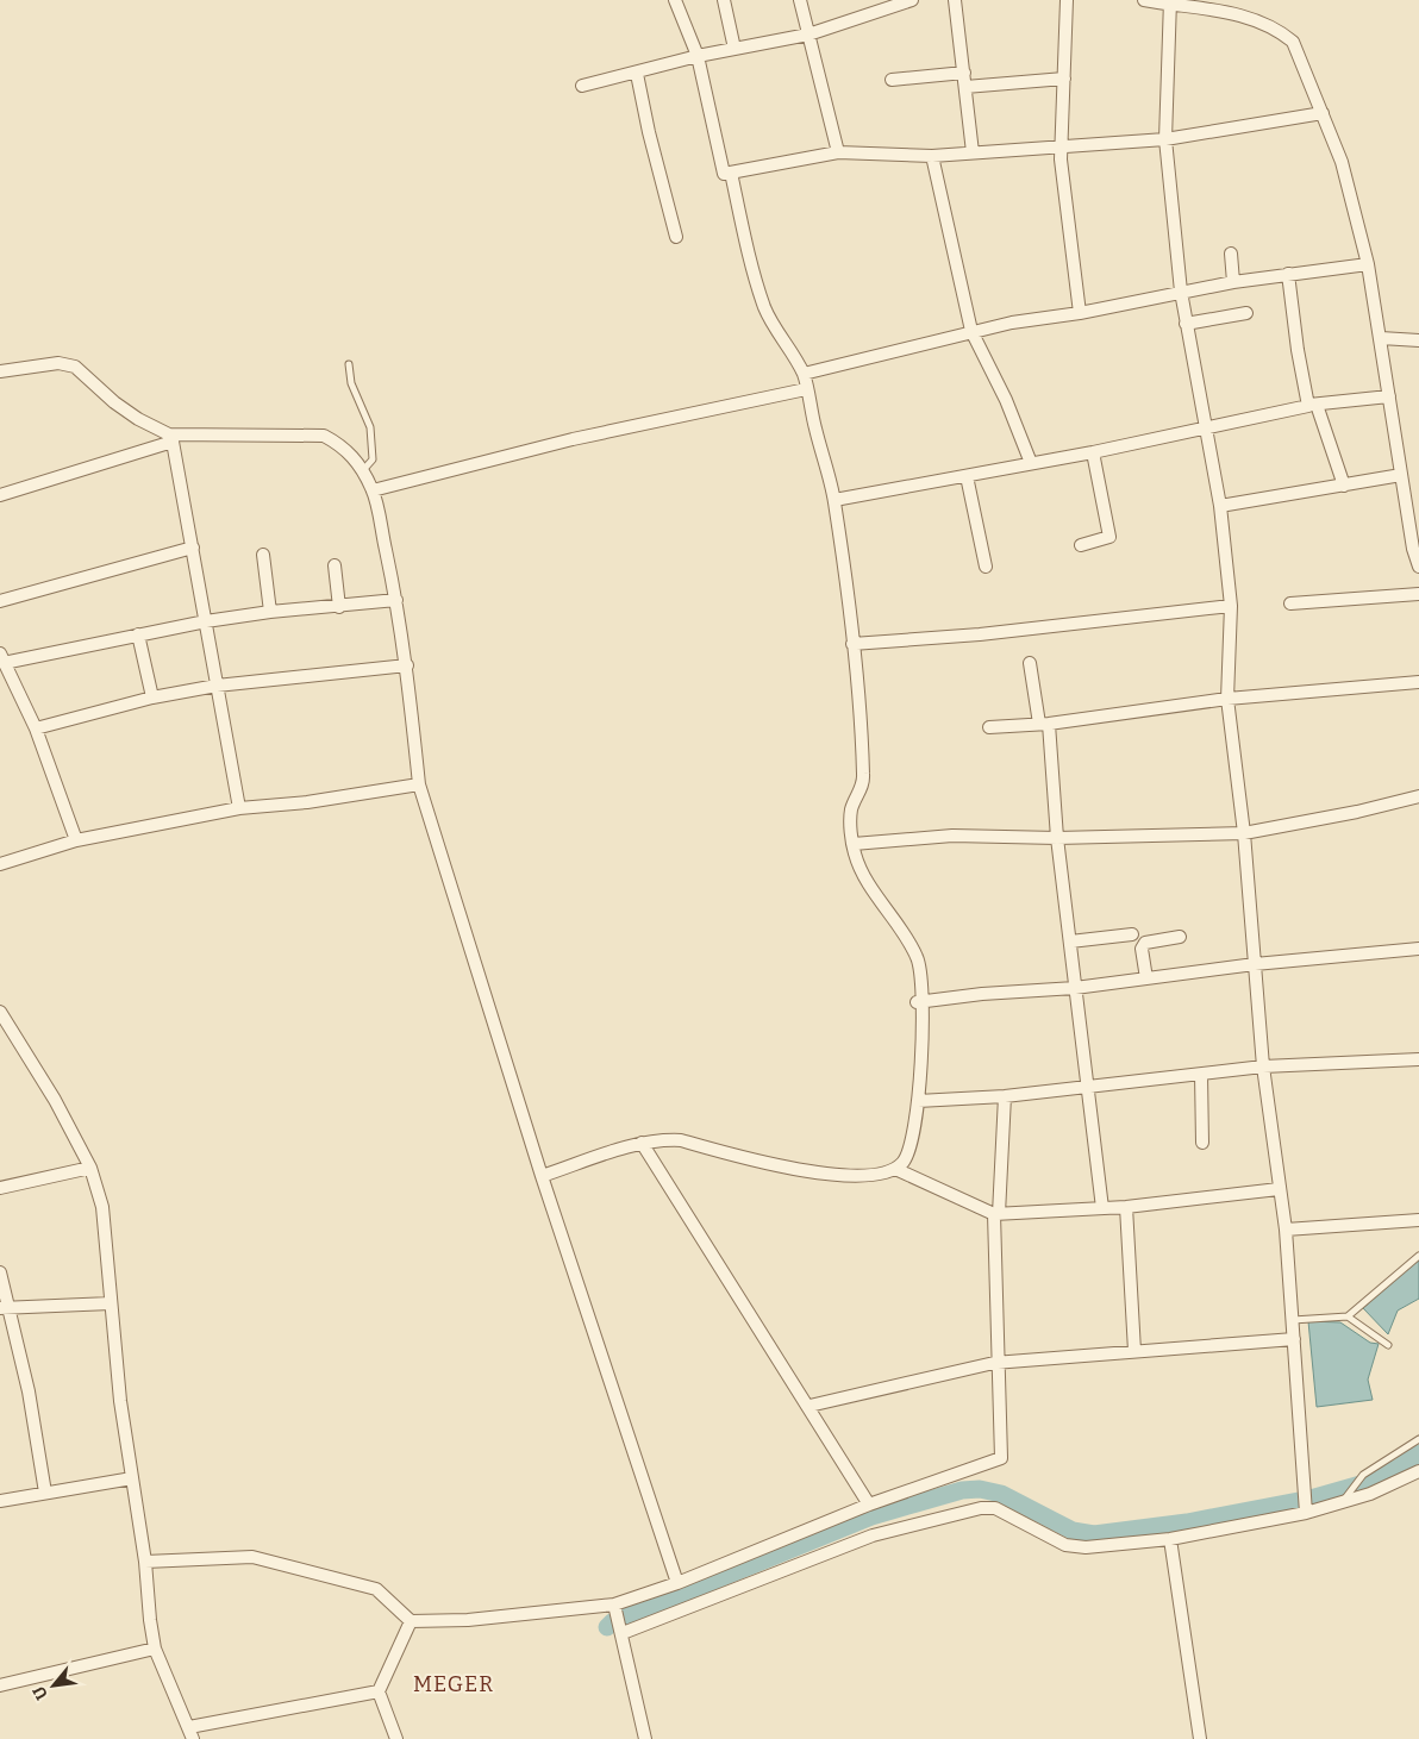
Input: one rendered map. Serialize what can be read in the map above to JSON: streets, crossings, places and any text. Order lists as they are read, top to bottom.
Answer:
{
  "districts": ["MEGER"],
  "north": "bottom left"
}
